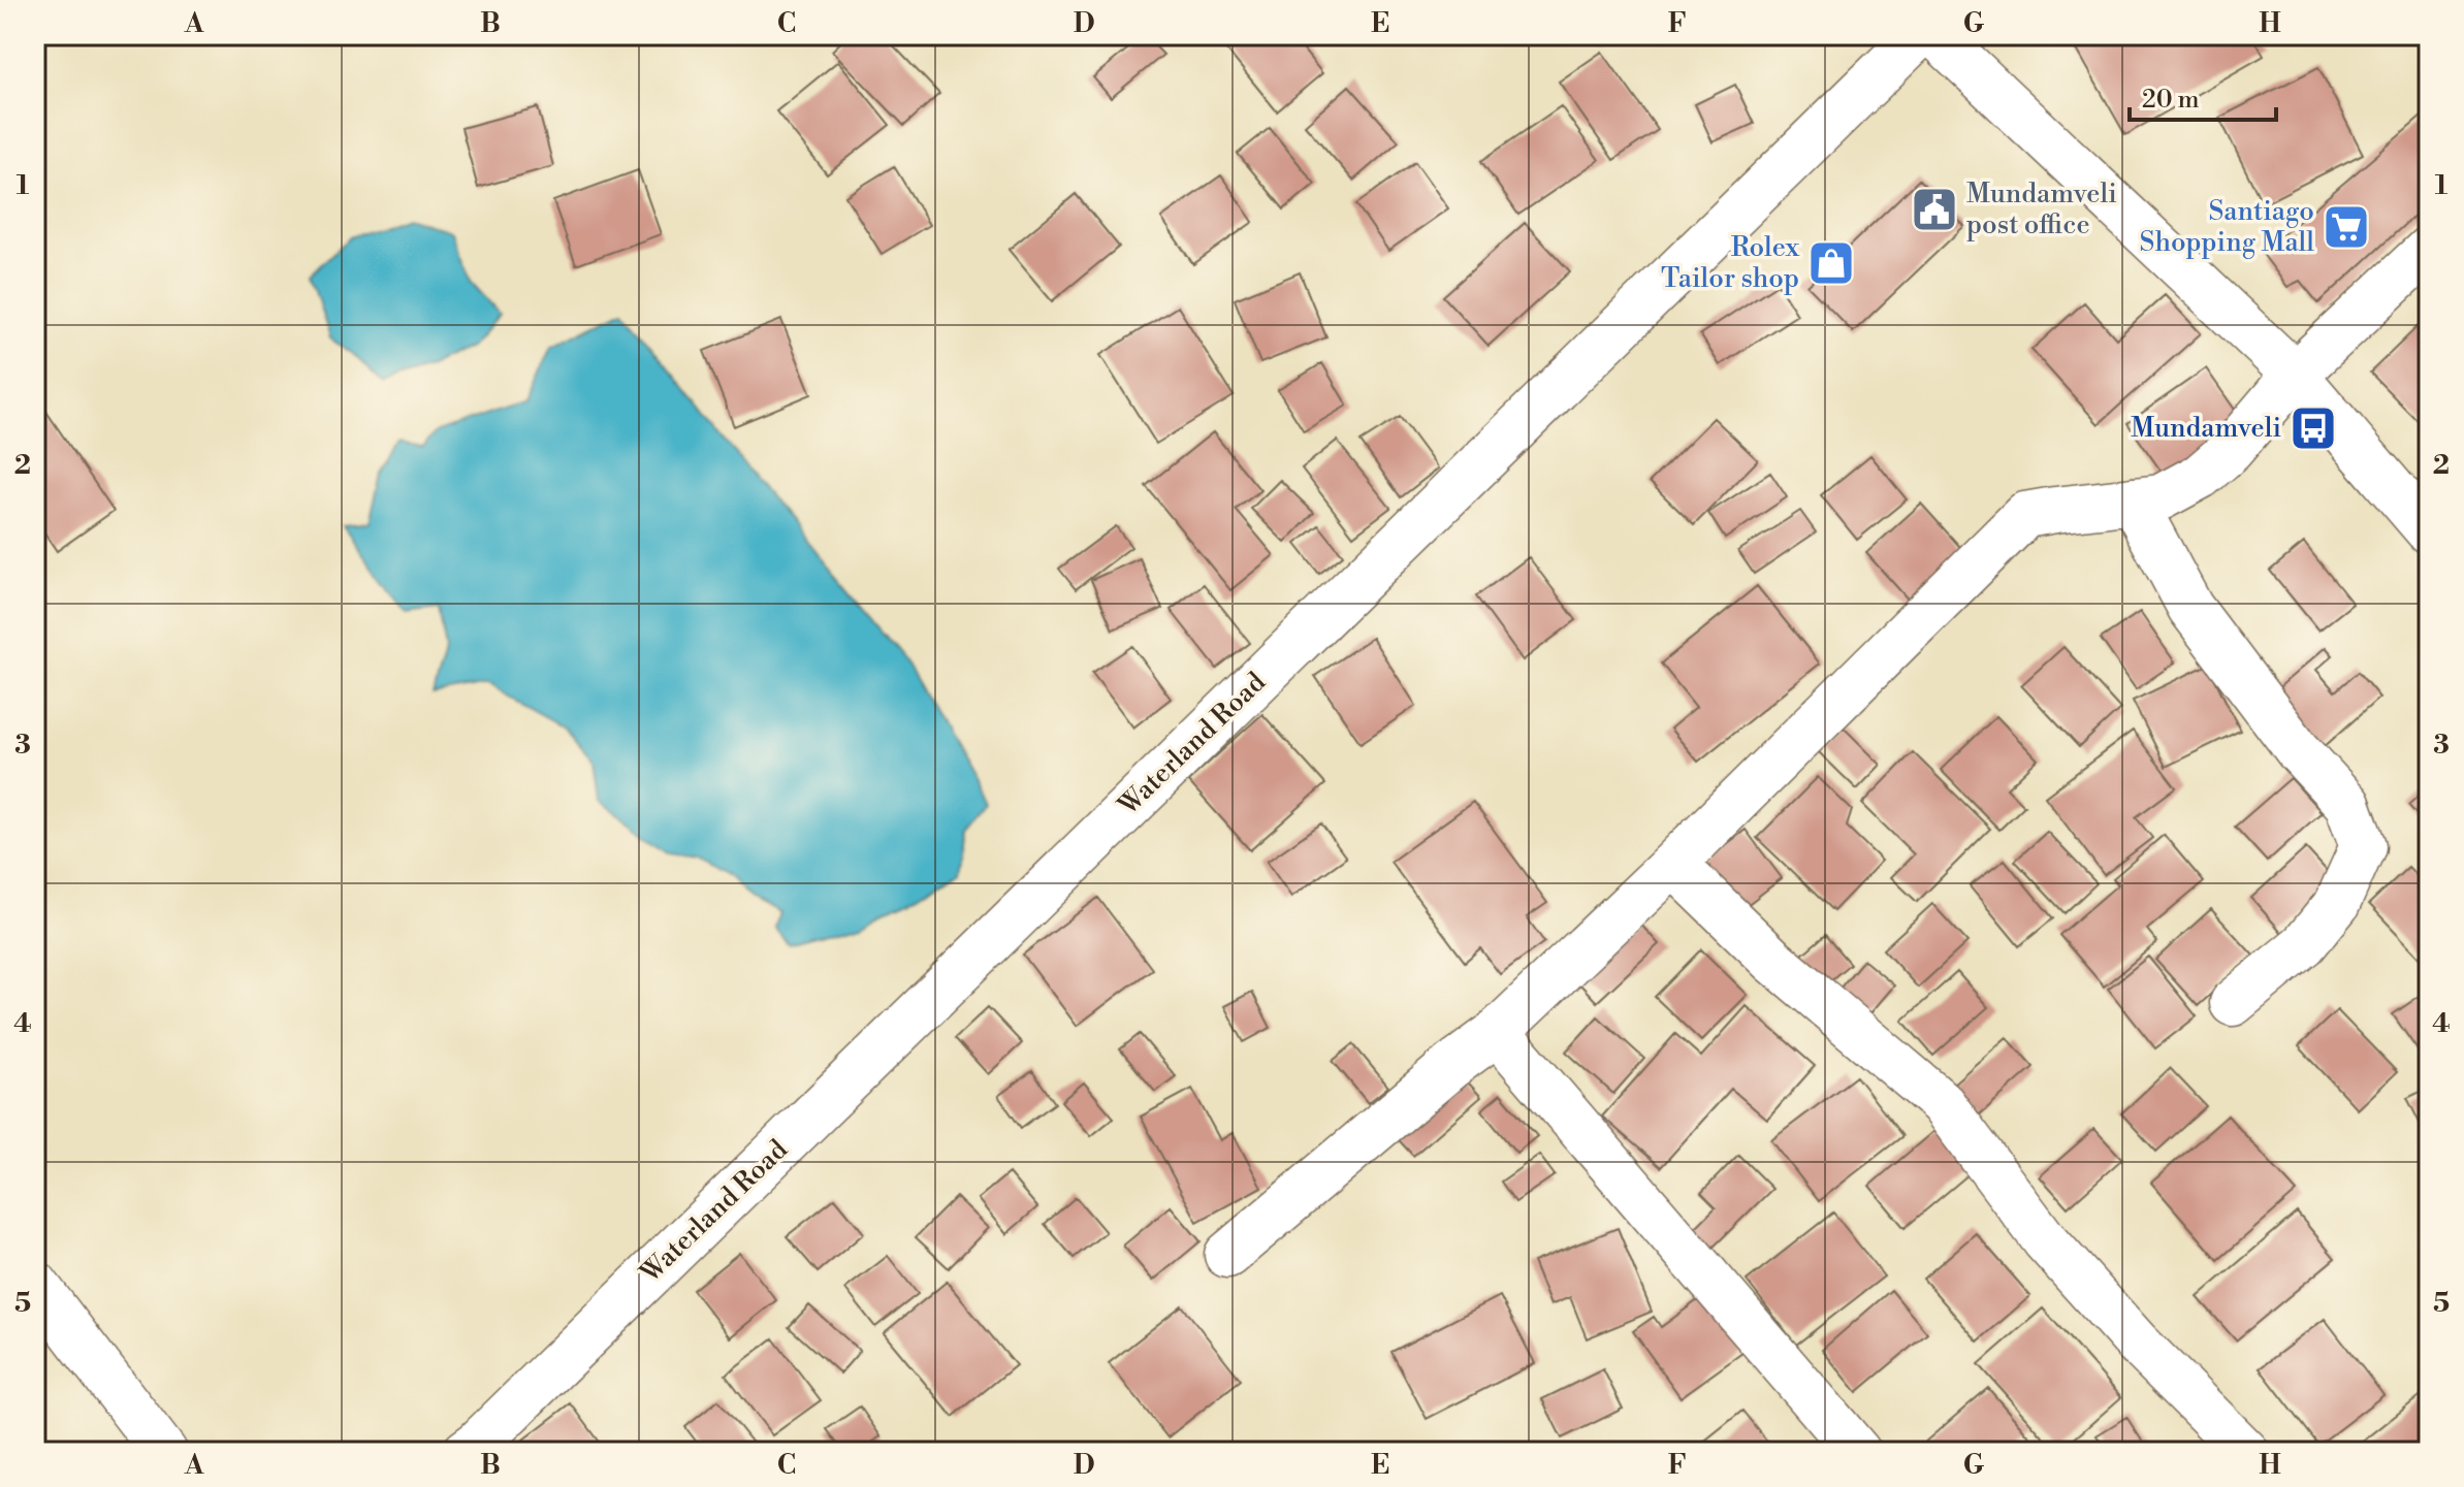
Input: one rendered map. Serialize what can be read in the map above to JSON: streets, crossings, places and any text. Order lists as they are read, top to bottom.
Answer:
{
  "streets": {
    "street": ["Waterland Road"]
  },
  "places": {
    "public building": ["Mundamveli post office"],
    "supermarket": ["Santiago Shopping Mall"],
    "shop": ["Rolex Tailor shop"],
    "bus stop": ["Mundamveli"]
  },
  "scale_bar": "20 m",
  "grid": {
    "columns": [
      "A",
      "B",
      "C",
      "D",
      "E",
      "F",
      "G",
      "H"
    ],
    "rows": [
      "1",
      "2",
      "3",
      "4",
      "5"
    ]
  }
}
